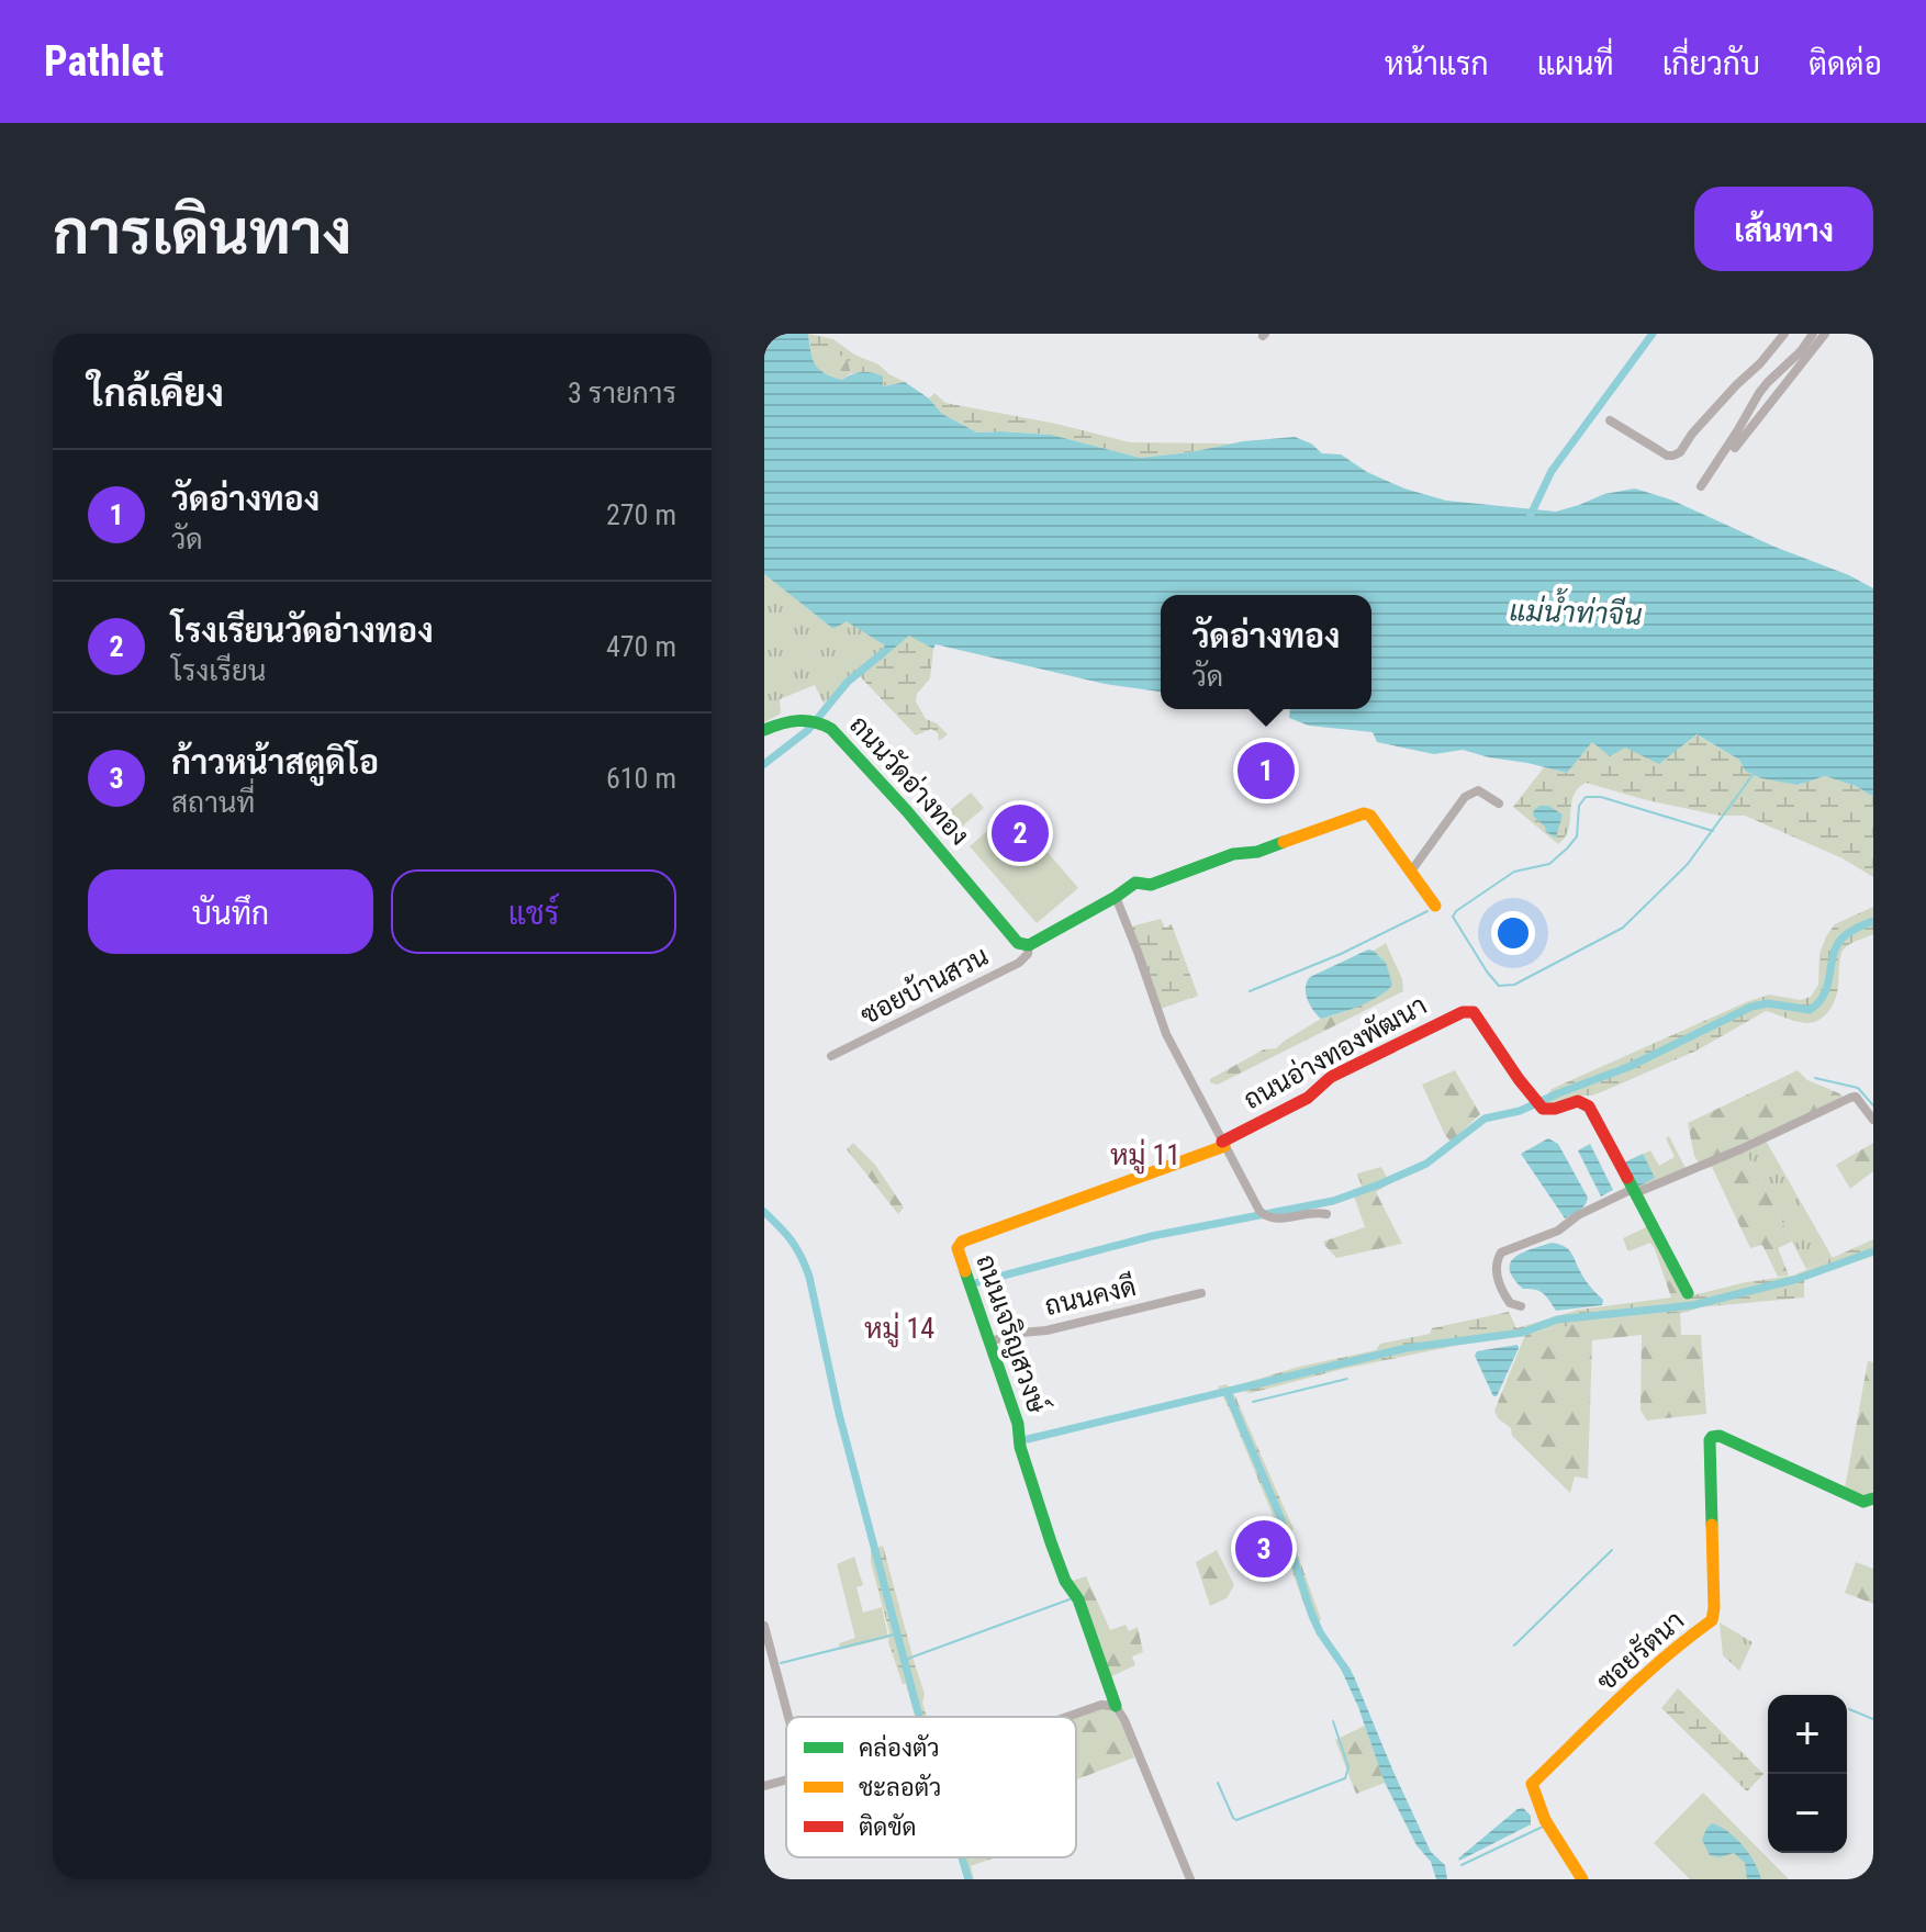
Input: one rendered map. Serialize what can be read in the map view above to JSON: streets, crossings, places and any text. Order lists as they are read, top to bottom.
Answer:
{
  "streets": {
    "street": [
      "ถนนวัดอ่างทอง",
      "ซอยบ้านสวน",
      "ถนนอ่างทองพัฒนา",
      "ถนนคงดี",
      "ถนนเจริญสวงษ์",
      "ซอยรัตนา"
    ]
  },
  "crossings": [
    ["ถนนวัดอ่างทอง", "ซอยบ้านสวน"],
    ["ถนนอ่างทองพัฒนา", "ถนนเจริญสวงษ์"],
    ["ถนนคงดี", "ถนนเจริญสวงษ์"]
  ],
  "districts": ["หมู่ 11", "หมู่ 14"],
  "water": ["แม่น้ำท่าจีน"],
  "legend": ["คล่องตัว", "ชะลอตัว", "ติดขัด"],
  "page": {
    "header": "Pathlet",
    "nav": [
      "หน้าแรก",
      "แผนที่",
      "เกี่ยวกับ",
      "ติดต่อ"
    ],
    "buttons": [
      "เส้นทาง",
      ["บันทึก", "แชร์"]
    ],
    "title": "การเดินทาง",
    "heading": ["ใกล้เคียง", "3 รายการ"],
    "list": [
      {
        "mark": "1",
        "name": "วัดอ่างทอง",
        "note": "วัด",
        "value": "270 m"
      },
      {
        "mark": "2",
        "name": "โรงเรียนวัดอ่างทอง",
        "note": "โรงเรียน",
        "value": "470 m"
      },
      {
        "mark": "3",
        "name": "ก้าวหน้าสตูดิโอ",
        "note": "สถานที่",
        "value": "610 m"
      }
    ],
    "popup": ["วัดอ่างทอง", "วัด"],
    "pins": ["1", "2", "3"],
    "map_buttons": ["+", "−"]
  }
}
